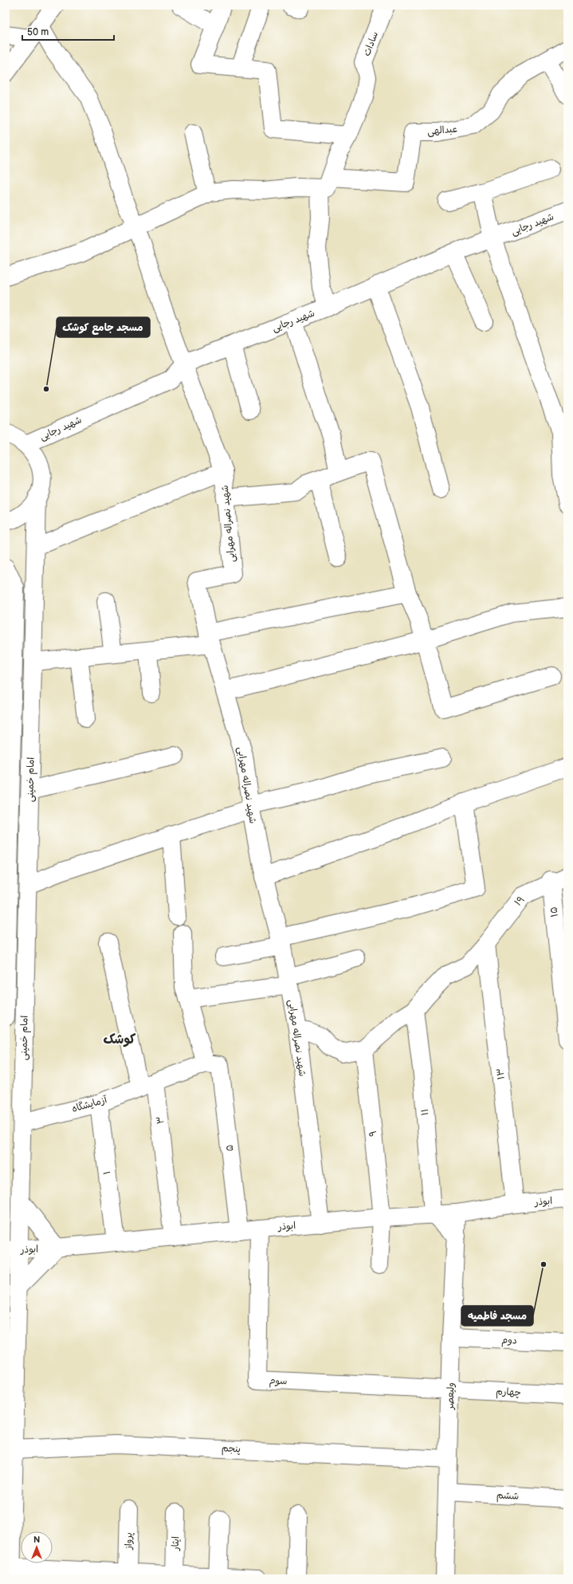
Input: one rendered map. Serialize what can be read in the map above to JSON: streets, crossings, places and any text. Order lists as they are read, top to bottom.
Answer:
{
  "streets": {
    "street": [
      "سادات",
      "عبدالهی",
      "شهید رجایی",
      "شهید نصراله مهرابی",
      "امام خمینی",
      "۱۹",
      "۱۵",
      "۱۳",
      "آزمایشگاه",
      "۱۱",
      "۳",
      "۹",
      "۵",
      "۱",
      "ابوذر",
      "دوم",
      "سوم",
      "چهارم",
      "ولیعصر",
      "پنجم",
      "ششم",
      "پرواز",
      "ایثار"
    ]
  },
  "crossings": [
    ["سادات", "عبدالهی"],
    ["شهید رجایی", "شهید نصراله مهرابی"],
    ["شهید نصراله مهرابی", "ابوذر"],
    ["امام خمینی", "آزمایشگاه"],
    ["امام خمینی", "ابوذر"],
    ["امام خمینی", "پنجم"],
    ["۱۹", "۱۵"],
    ["۱۹", "۱۳"],
    ["۱۹", "۱۱"],
    ["۱۳", "ابوذر"],
    ["آزمایشگاه", "۳"],
    ["آزمایشگاه", "۱"],
    ["۱۱", "ابوذر"],
    ["۳", "ابوذر"],
    ["۹", "ابوذر"],
    ["۵", "ابوذر"],
    ["۱", "ابوذر"],
    ["ابوذر", "سوم"],
    ["ابوذر", "ولیعصر"],
    ["دوم", "ولیعصر"],
    ["سوم", "چهارم"],
    ["سوم", "ولیعصر"],
    ["چهارم", "ولیعصر"],
    ["ولیعصر", "پنجم"],
    ["ولیعصر", "ششم"]
  ],
  "districts": ["کوشک"],
  "places": ["مسجد جامع کوشک", "مسجد فاطمیه"],
  "scale_bar": "50 m",
  "north": "top"
}
